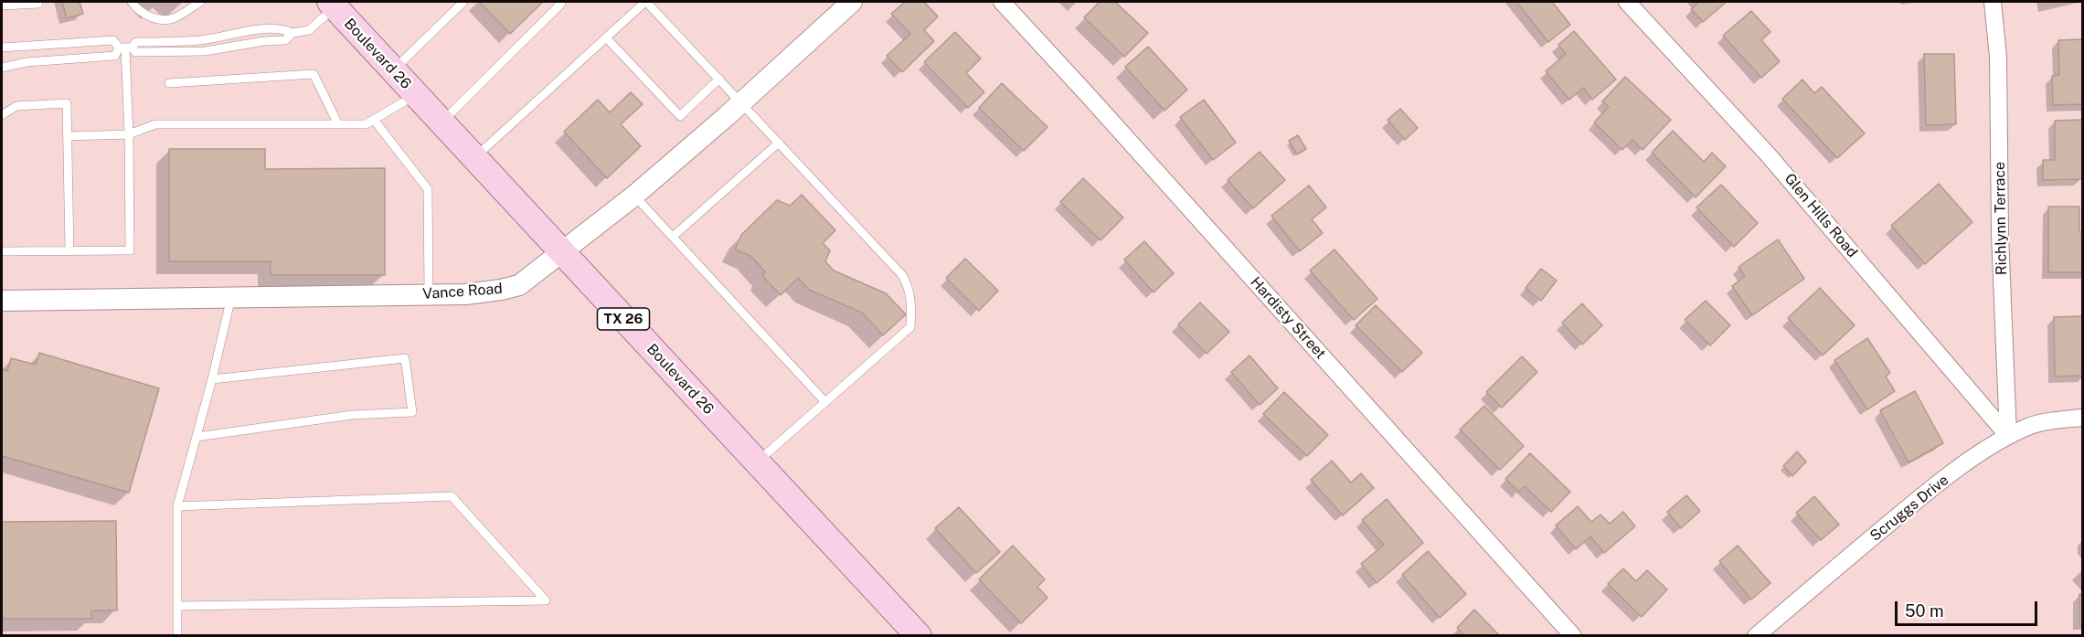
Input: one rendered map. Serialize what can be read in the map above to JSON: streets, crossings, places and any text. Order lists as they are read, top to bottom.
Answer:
{
  "streets": {
    "main road": ["Boulevard 26", "TX 26"],
    "street": [
      "Glen Hills Road",
      "Richlynn Terrace",
      "Vance Road",
      "Hardisty Street",
      "Scruggs Drive"
    ]
  },
  "crossings": [
    ["Boulevard 26", "Vance Road"],
    ["Glen Hills Road", "Richlynn Terrace"],
    ["Glen Hills Road", "Scruggs Drive"],
    ["Richlynn Terrace", "Scruggs Drive"]
  ],
  "scale_bar": "50 m"
}
